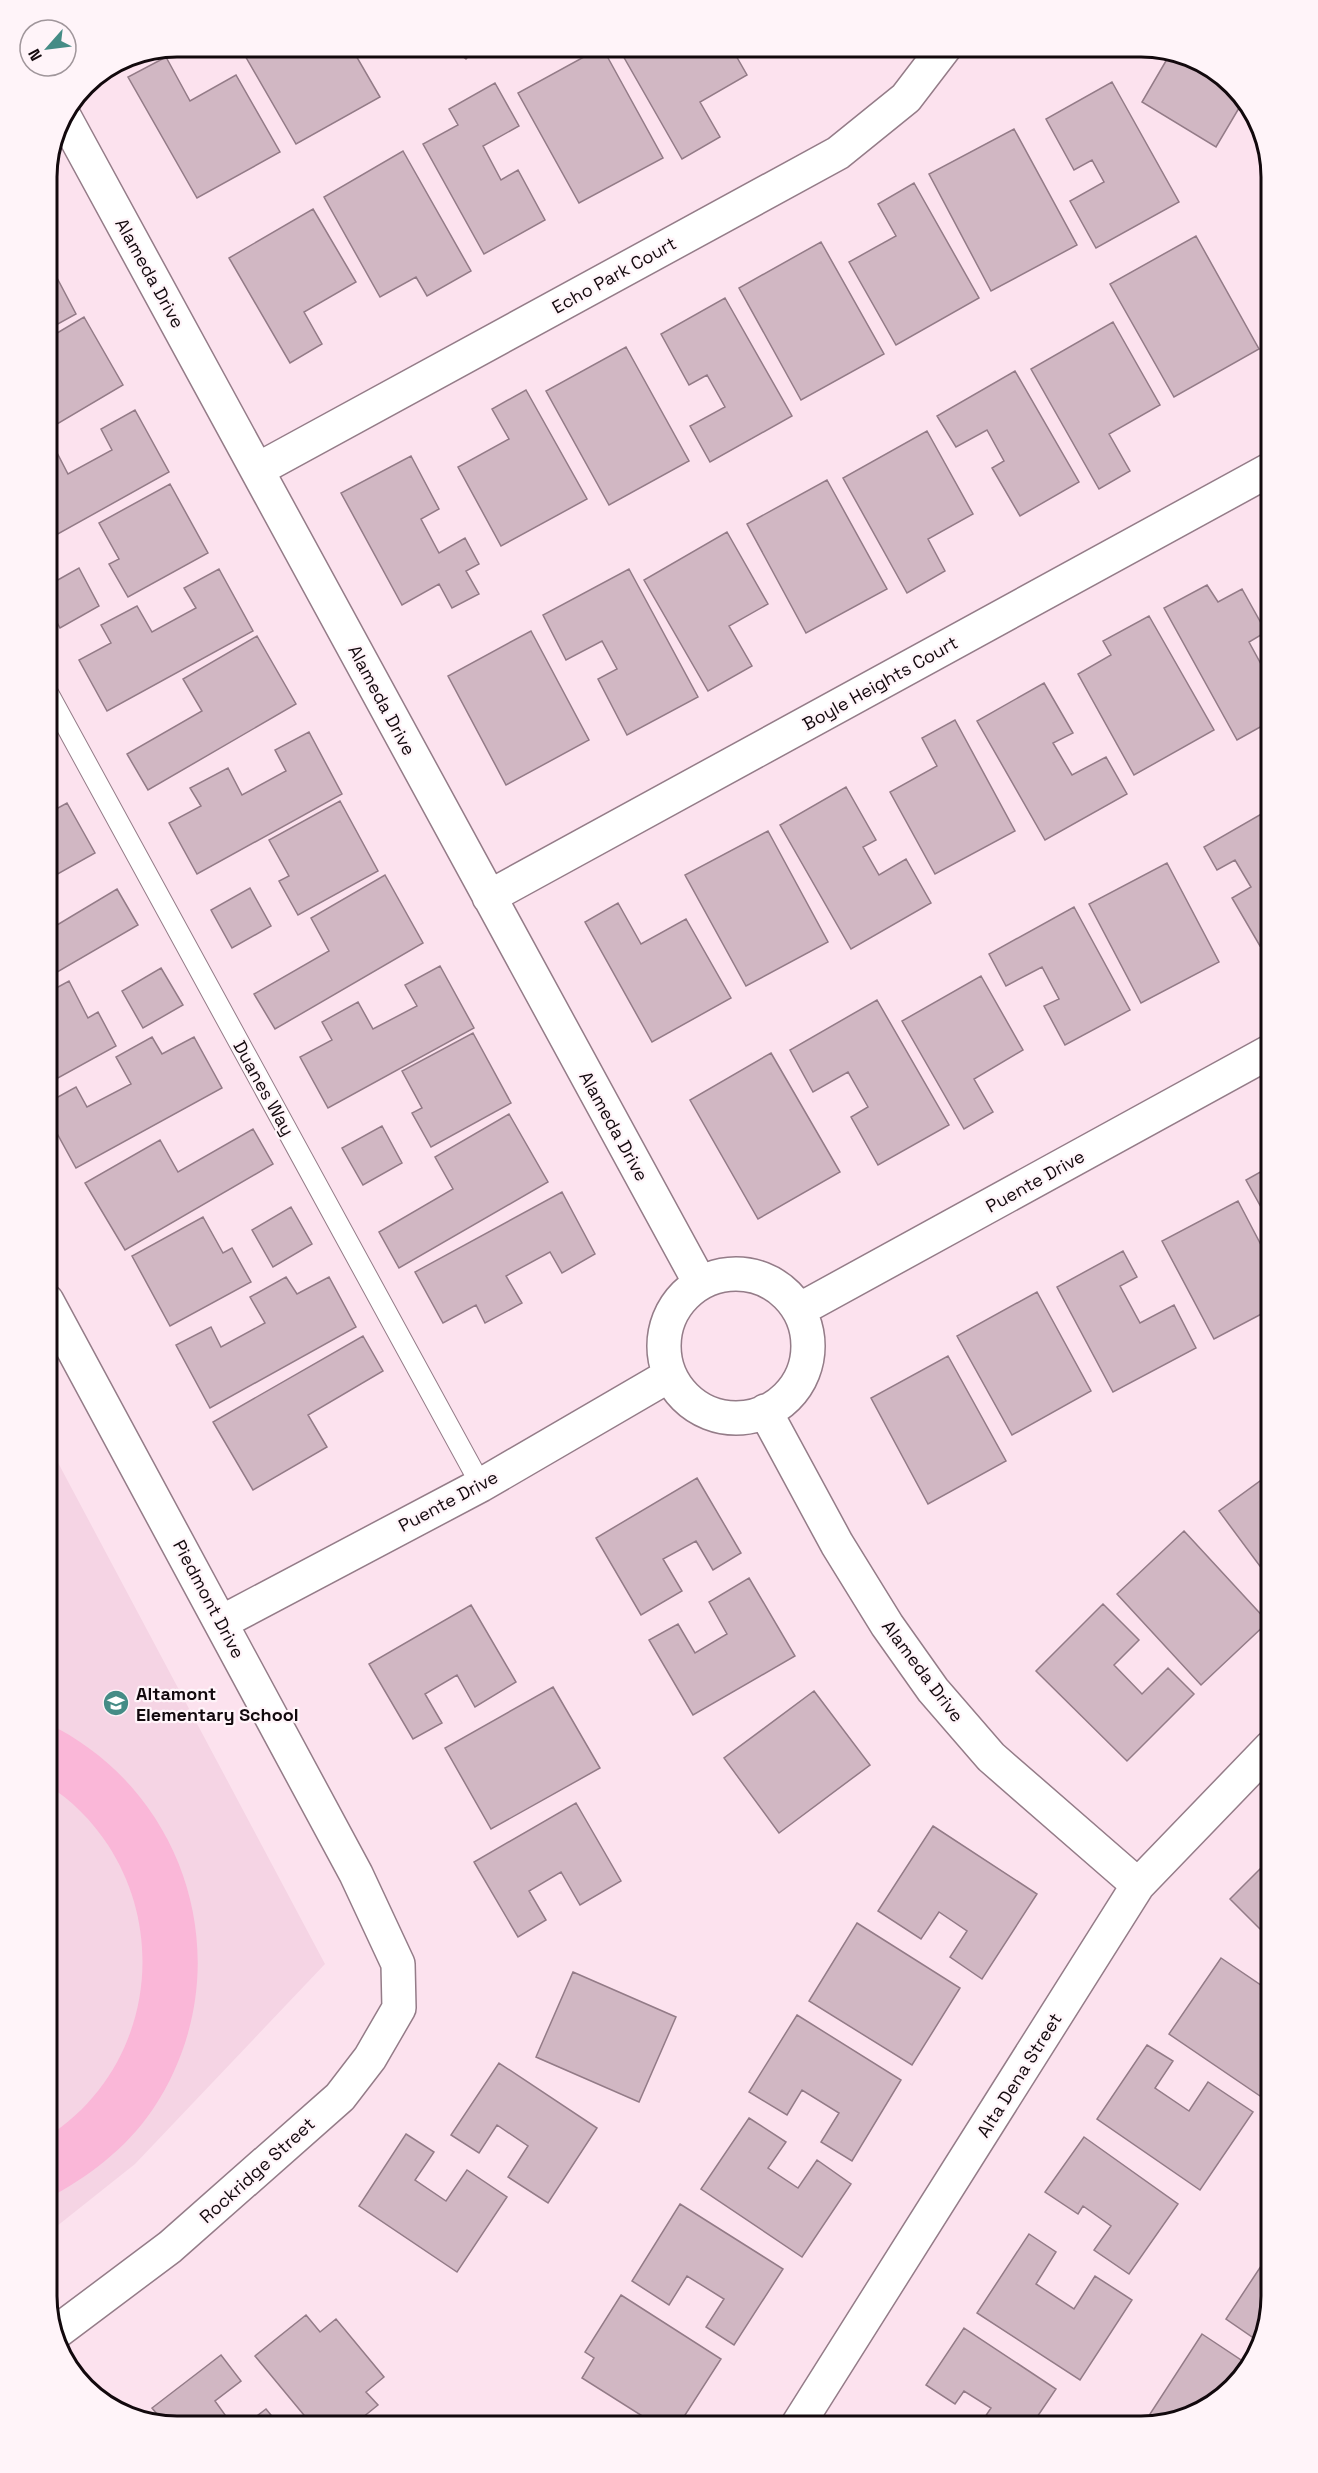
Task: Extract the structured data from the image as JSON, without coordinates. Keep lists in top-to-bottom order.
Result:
{
  "streets": {
    "street": [
      "Alameda Drive",
      "Echo Park Court",
      "Boyle Heights Court",
      "Puente Drive",
      "Piedmont Drive",
      "Alta Dena Street",
      "Rockridge Street"
    ],
    "lane": ["Duanes Way"]
  },
  "crossings": [
    ["Alameda Drive", "Echo Park Court"],
    ["Alameda Drive", "Boyle Heights Court"],
    ["Alameda Drive", "Puente Drive"],
    ["Alameda Drive", "Alta Dena Street"],
    ["Duanes Way", "Puente Drive"],
    ["Puente Drive", "Piedmont Drive"],
    ["Piedmont Drive", "Rockridge Street"]
  ],
  "places": {
    "school or university": ["Altamont Elementary School"]
  },
  "north": "bottom left"
}
